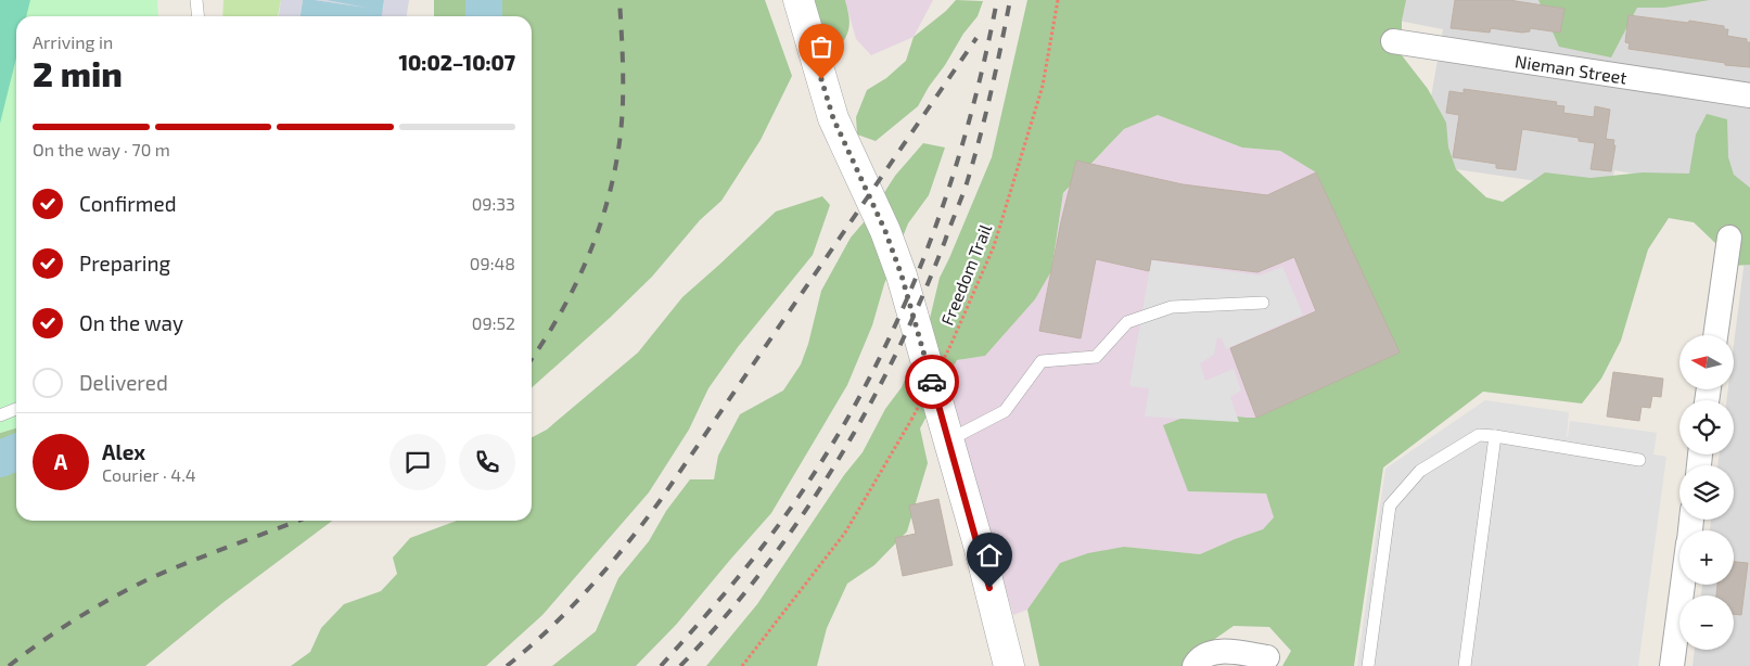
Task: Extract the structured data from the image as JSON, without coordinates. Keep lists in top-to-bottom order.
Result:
{
  "streets": {
    "street": ["Nieman Street"],
    "path": ["Freedom Trail"]
  },
  "north": "left",
  "page": {
    "heading": ["2 min", "Arriving in", "10:02–10:07"],
    "panel": ["Alex", "Courier · 4.4"],
    "bar": "On the way · 70 m",
    "list": [
      ["Confirmed", "09:33"],
      ["Preparing", "09:48"],
      ["On the way", "09:52"],
      "Delivered"
    ],
    "map_buttons": ["+", "−"],
    "round": "A"
  }
}
